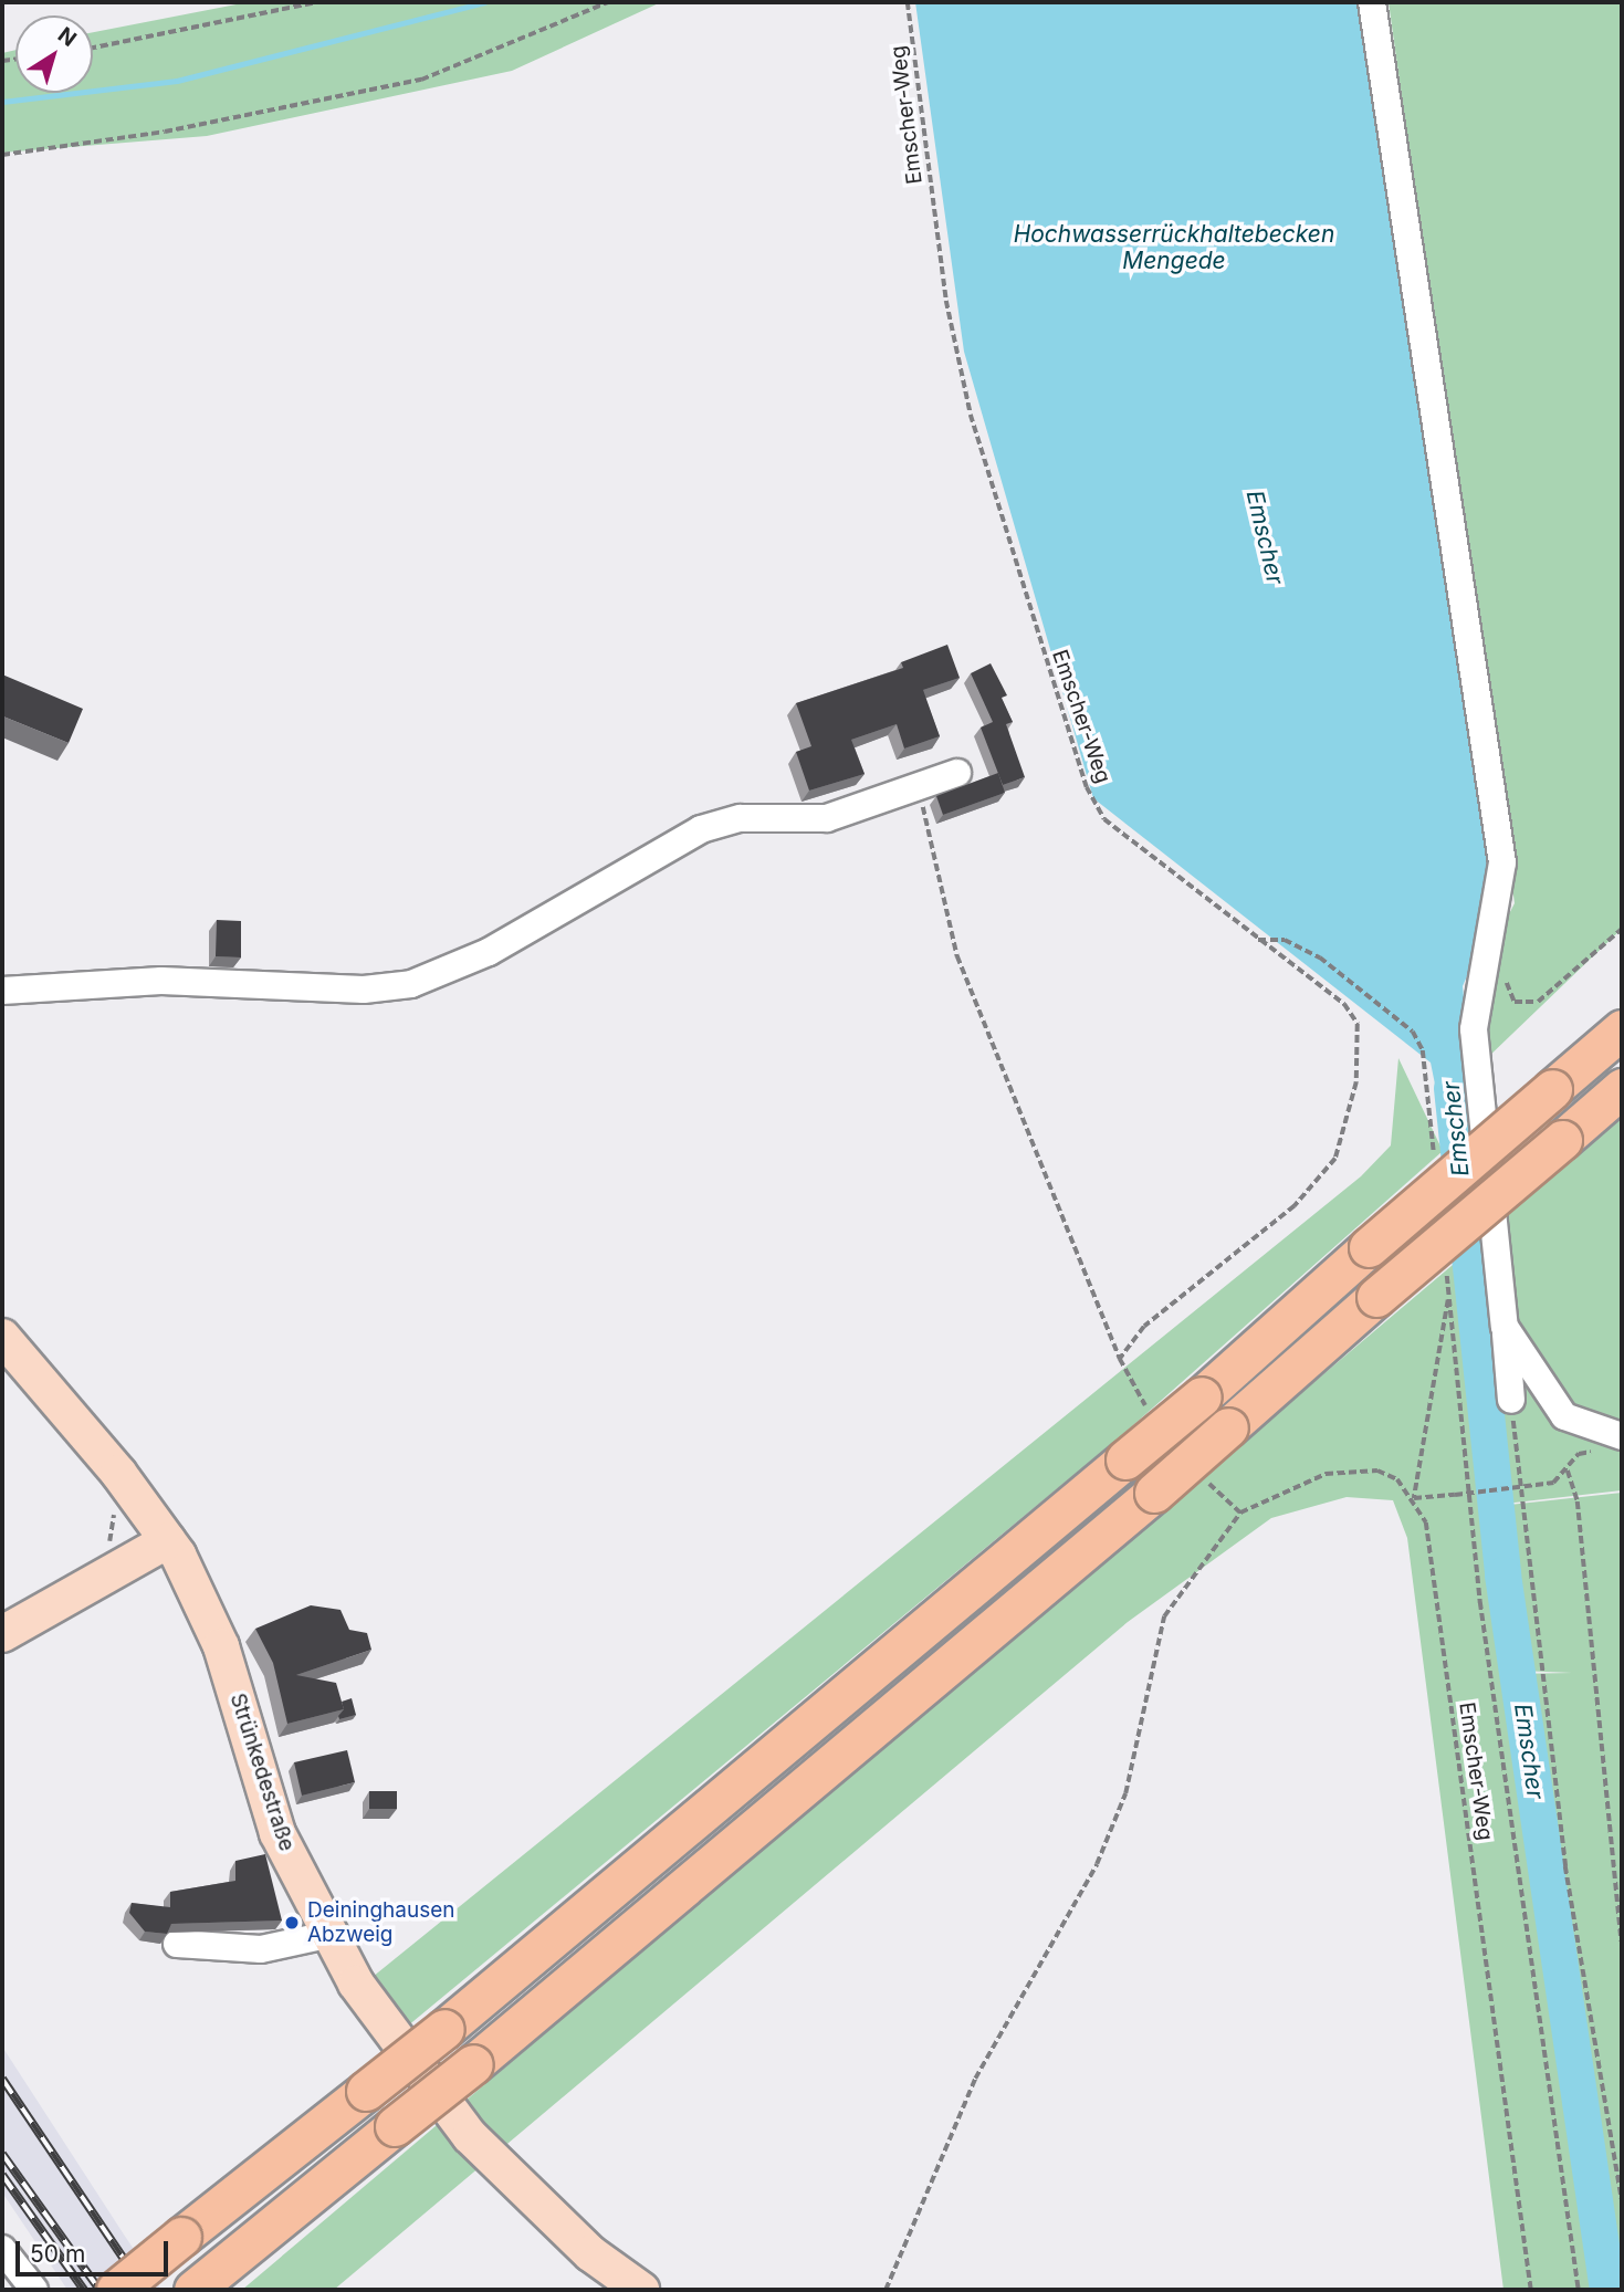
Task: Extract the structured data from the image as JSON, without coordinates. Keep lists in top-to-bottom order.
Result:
{
  "streets": {
    "main road": ["Strünkedestraße"],
    "path": ["Emscher-Weg"]
  },
  "water": ["Hochwasserrückhaltebecken Mengede", "Emscher"],
  "places": ["Deininghausen Abzweig"],
  "scale_bar": "50 m",
  "north": "top right"
}
